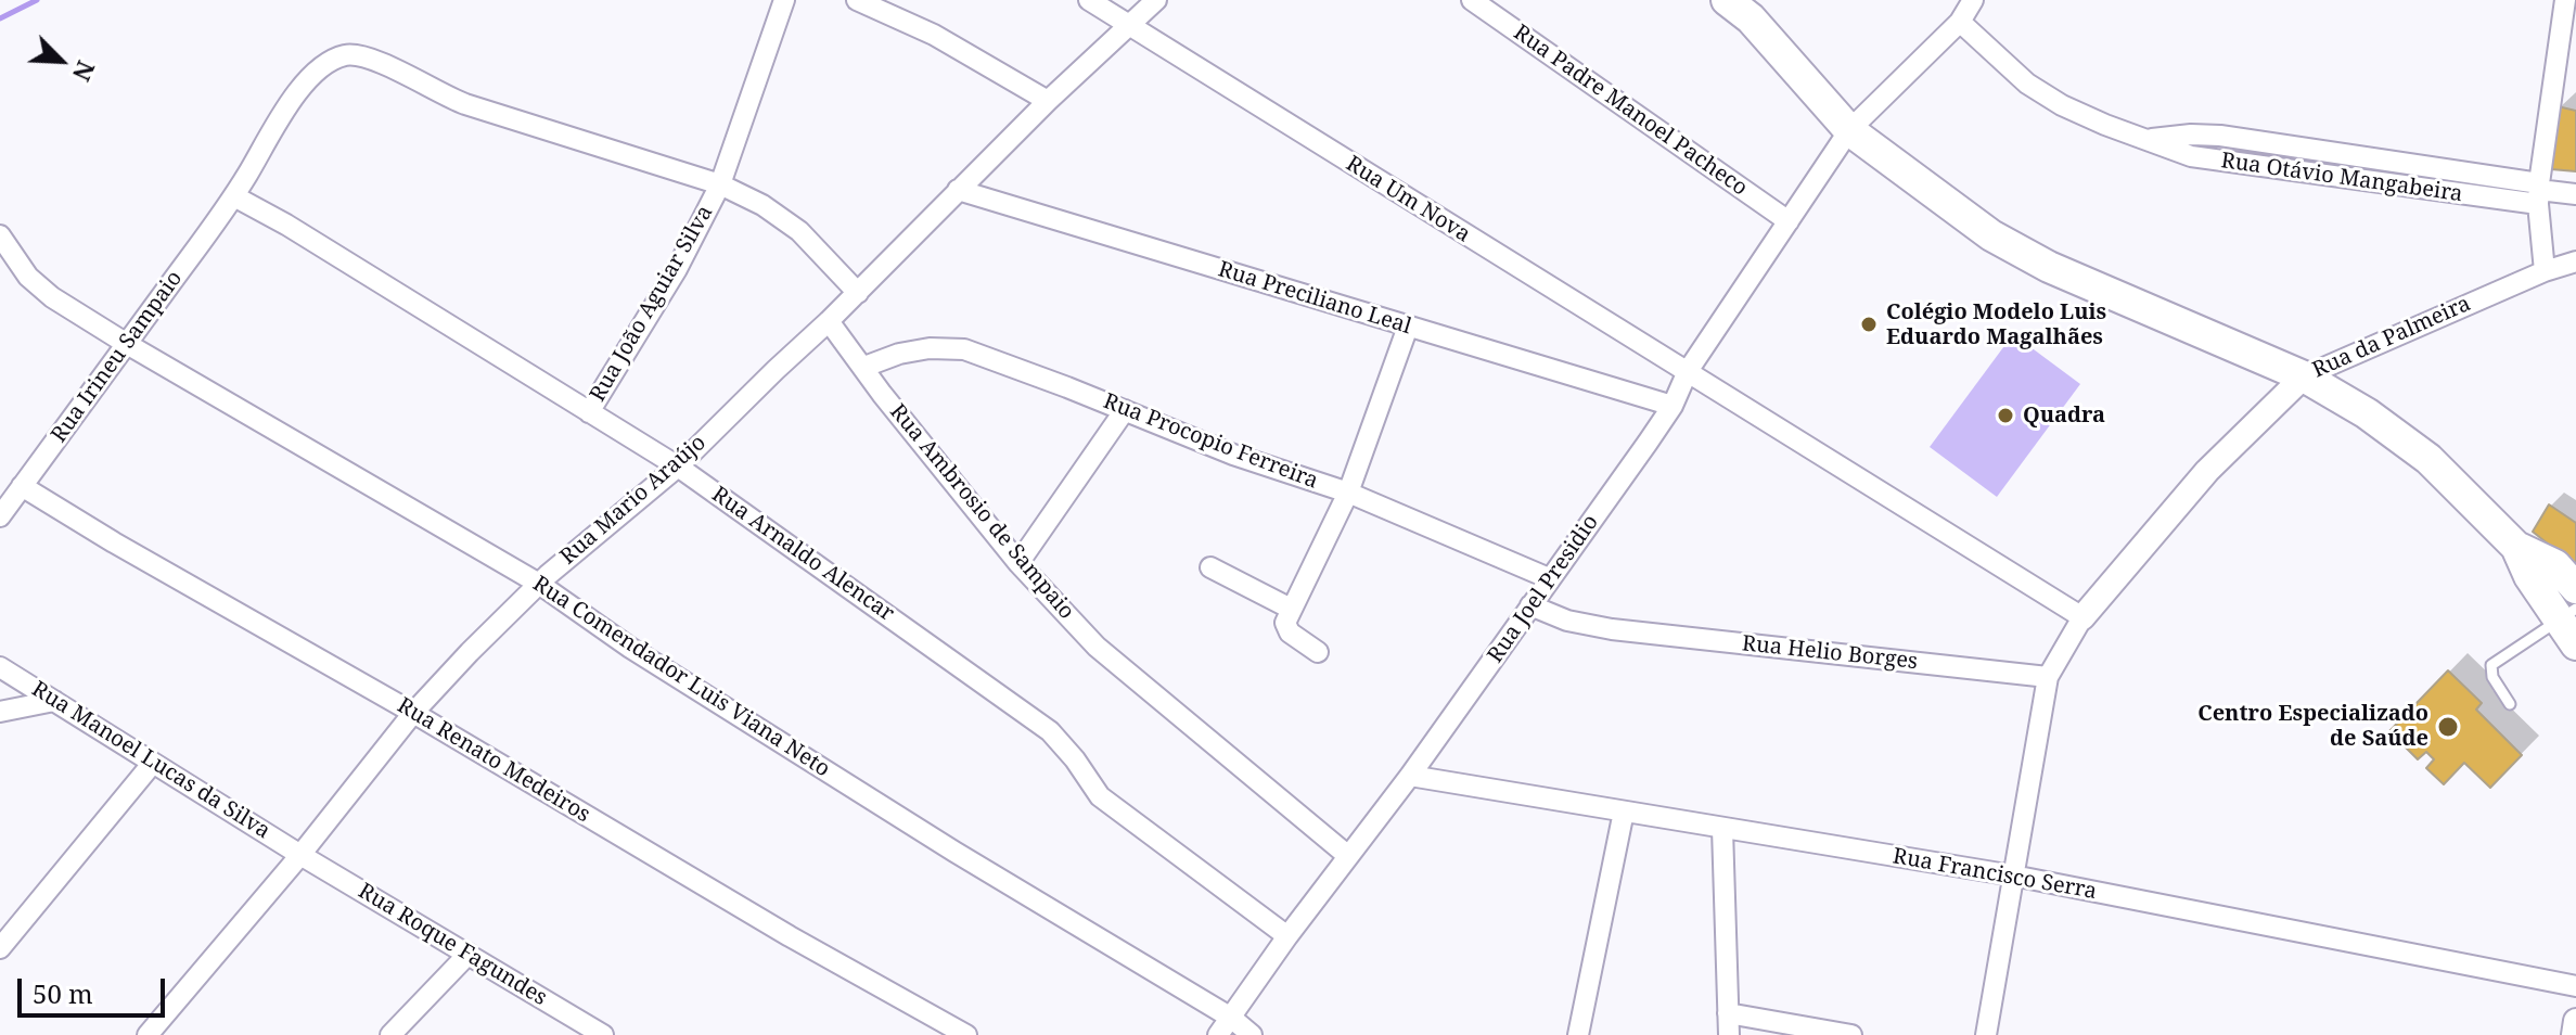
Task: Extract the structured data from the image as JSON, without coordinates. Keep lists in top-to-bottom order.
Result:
{
  "streets": {
    "main road": ["Rua da Palmeira"],
    "street": [
      "Rua Padre Manoel Pacheco",
      "Rua Otávio Mangabeira",
      "Rua Um Nova",
      "Rua Preciliano Leal",
      "Rua João Aguiar Silva",
      "Rua Irineu Sampaio",
      "Rua Procopio Ferreira",
      "Rua Mario Araújo",
      "Rua Ambrosio de Sampaio",
      "Rua Arnaldo Alencar",
      "Rua Joel Presidio",
      "Rua Helio Borges",
      "Rua Comendador Luis Viana Neto",
      "Rua Manoel Lucas da Silva",
      "Rua Renato Medeiros",
      "Rua Francisco Serra",
      "Rua Roque Fagundes"
    ]
  },
  "crossings": [
    ["Rua Padre Manoel Pacheco", "Rua Joel Presidio"],
    ["Rua Otávio Mangabeira", "Rua Joel Presidio"],
    ["Rua Um Nova", "Rua Mario Araújo"],
    ["Rua Um Nova", "Rua Joel Presidio"],
    ["Rua Preciliano Leal", "Rua Mario Araújo"],
    ["Rua Preciliano Leal", "Rua Joel Presidio"],
    ["Rua João Aguiar Silva", "Rua Irineu Sampaio"],
    ["Rua João Aguiar Silva", "Rua Arnaldo Alencar"],
    ["Rua da Palmeira", "Rua Joel Presidio"],
    ["Rua Irineu Sampaio", "Rua Arnaldo Alencar"],
    ["Rua Irineu Sampaio", "Rua Comendador Luis Viana Neto"],
    ["Rua Irineu Sampaio", "Rua Renato Medeiros"],
    ["Rua Procopio Ferreira", "Rua Ambrosio de Sampaio"],
    ["Rua Procopio Ferreira", "Rua Joel Presidio"],
    ["Rua Mario Araújo", "Rua Ambrosio de Sampaio"],
    ["Rua Mario Araújo", "Rua Arnaldo Alencar"],
    ["Rua Mario Araújo", "Rua Comendador Luis Viana Neto"],
    ["Rua Mario Araújo", "Rua Manoel Lucas da Silva"],
    ["Rua Mario Araújo", "Rua Renato Medeiros"],
    ["Rua Mario Araújo", "Rua Roque Fagundes"],
    ["Rua Ambrosio de Sampaio", "Rua Joel Presidio"],
    ["Rua Arnaldo Alencar", "Rua Joel Presidio"],
    ["Rua Joel Presidio", "Rua Helio Borges"],
    ["Rua Joel Presidio", "Rua Comendador Luis Viana Neto"],
    ["Rua Joel Presidio", "Rua Francisco Serra"],
    ["Rua Manoel Lucas da Silva", "Rua Roque Fagundes"]
  ],
  "places": ["Colégio Modelo Luis Eduardo Magalhães", "Quadra", "Centro Especializado de Saúde"],
  "scale_bar": "50 m",
  "north": "bottom right"
}
